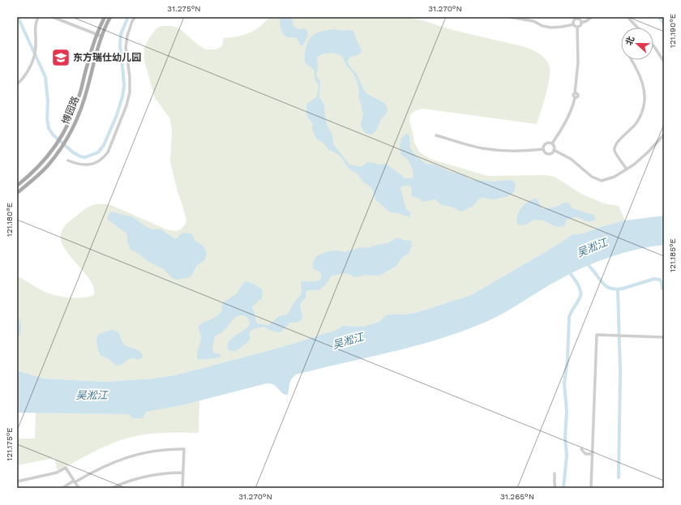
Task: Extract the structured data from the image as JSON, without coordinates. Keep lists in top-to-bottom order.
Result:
{
  "streets": {
    "main road": ["博园路"]
  },
  "water": ["吴淞江"],
  "places": {
    "school or university": ["东方瑞仕幼儿园"]
  },
  "north": "left",
  "coordinates": [
    "31.275°N",
    "31.270°N",
    "121.190°E",
    "121.180°E",
    "121.185°E",
    "121.175°E",
    "31.265°N"
  ]
}
